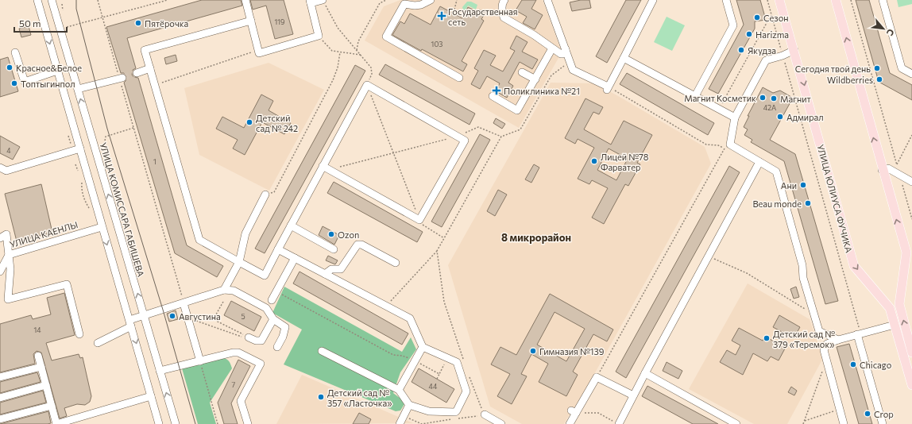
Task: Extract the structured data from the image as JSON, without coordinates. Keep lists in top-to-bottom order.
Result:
{
  "streets": {
    "main road": ["УЛИЦА ЮЛИУСА ФУЧИКА"],
    "street": ["УЛИЦА КОМИССАРА ГАБИШЕВА", "УЛИЦА КАЕНЛЫ"]
  },
  "districts": ["8 микрорайон"],
  "places": {
    "health": ["Государственная сеть", "Поликлиника №21"],
    "other": [
      "Сезон",
      "Пятёрочка",
      "Harizma",
      "Якудза",
      "Красное&Белое",
      "Сегодня твой день",
      "Wildberries",
      "Топтыгинпол",
      "Магнит Косметик",
      "Магнит",
      "Адмирал",
      "Детский сад № 242",
      "Лицей №78 Фарватер",
      "Ани",
      "Beau monde",
      "Ozon",
      "Августина",
      "Детский сад № 379 «Теремок»",
      "Гимназия №139",
      "Chicago",
      "Детский сад № 357 «Ласточка»",
      "Crop"
    ]
  },
  "house_numbers": [
    "119",
    "103",
    "42А",
    "4",
    "1",
    "5",
    "14",
    "7",
    "44"
  ],
  "scale_bar": "50 m",
  "north": "bottom right"
}
